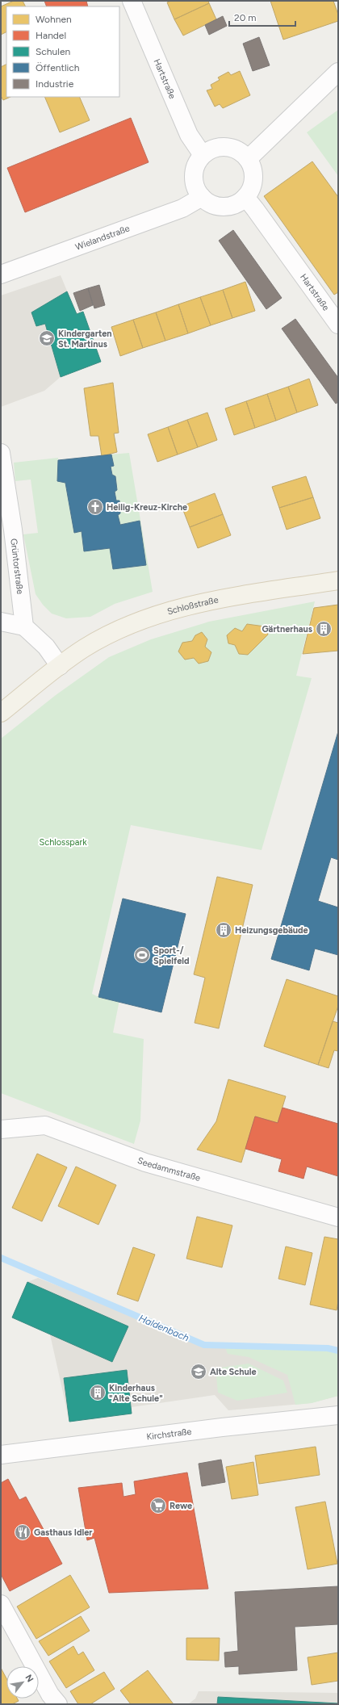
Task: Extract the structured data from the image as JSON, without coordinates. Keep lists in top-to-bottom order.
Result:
{
  "streets": {
    "main road": ["Schloßstraße"],
    "street": [
      "Hartstraße",
      "Wielandstraße",
      "Grüntorstraße",
      "Seedammstraße",
      "Kirchstraße"
    ]
  },
  "crossings": [
    ["Hartstraße", "Wielandstraße"]
  ],
  "water": ["Haldenbach"],
  "parks": ["Schlosspark"],
  "places": {
    "school or university": ["Kindergarten St. Martinus", "Alte Schule"],
    "church": ["Heilig-Kreuz-Kirche"],
    "building": ["Gärtnerhaus", "Heizungsgebäude", "Kinderhaus \"Alte Schule\""],
    "sports": ["Sport-/ Spielfeld"],
    "supermarket": ["Rewe"],
    "restaurant": ["Gasthaus Idler"]
  },
  "legend": [
    "Wohnen",
    "Handel",
    "Schulen",
    "Öffentlich",
    "Industrie"
  ],
  "scale_bar": "20 m",
  "north": "top right"
}
